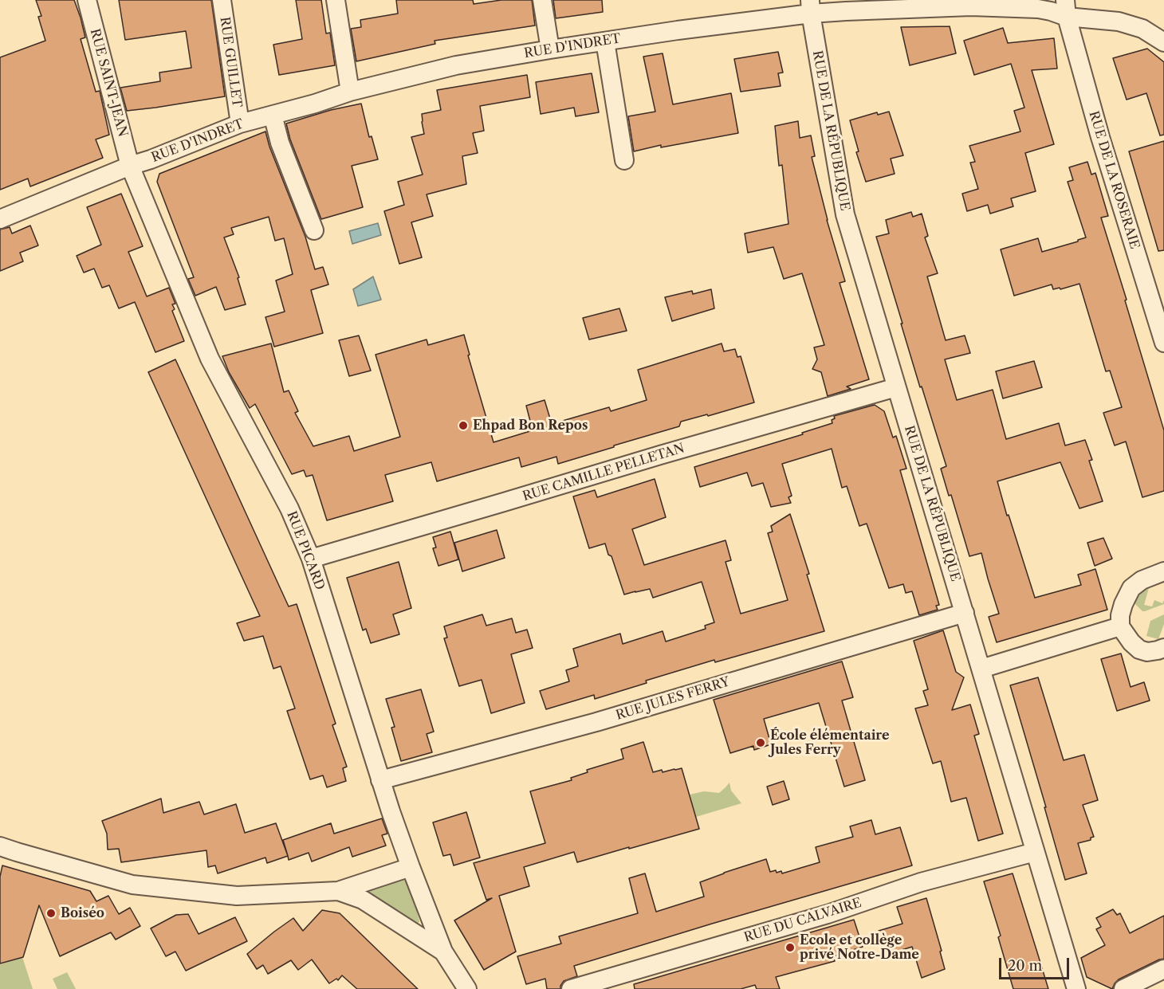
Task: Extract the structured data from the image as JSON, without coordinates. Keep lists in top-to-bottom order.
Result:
{
  "streets": {
    "street": [
      "RUE D'INDRET",
      "RUE GUILLET",
      "RUE SAINT-JEAN",
      "RUE DE LA RÉPUBLIQUE",
      "RUE DE LA ROSERAIE",
      "RUE CAMILLE PELLETAN",
      "RUE PICARD",
      "RUE JULES FERRY",
      "RUE DU CALVAIRE"
    ]
  },
  "crossings": [
    ["RUE D'INDRET", "RUE GUILLET"],
    ["RUE D'INDRET", "RUE SAINT-JEAN"],
    ["RUE D'INDRET", "RUE DE LA RÉPUBLIQUE"],
    ["RUE D'INDRET", "RUE DE LA ROSERAIE"],
    ["RUE D'INDRET", "RUE PICARD"],
    ["RUE SAINT-JEAN", "RUE PICARD"],
    ["RUE DE LA RÉPUBLIQUE", "RUE CAMILLE PELLETAN"],
    ["RUE DE LA RÉPUBLIQUE", "RUE JULES FERRY"],
    ["RUE DE LA RÉPUBLIQUE", "RUE DU CALVAIRE"],
    ["RUE CAMILLE PELLETAN", "RUE PICARD"],
    ["RUE PICARD", "RUE JULES FERRY"]
  ],
  "places": [
    "Ehpad Bon Repos",
    "École élémentaire Jules Ferry",
    "Boiséo",
    "Ecole et collège privé Notre-Dame"
  ],
  "scale_bar": "20 m"
}
